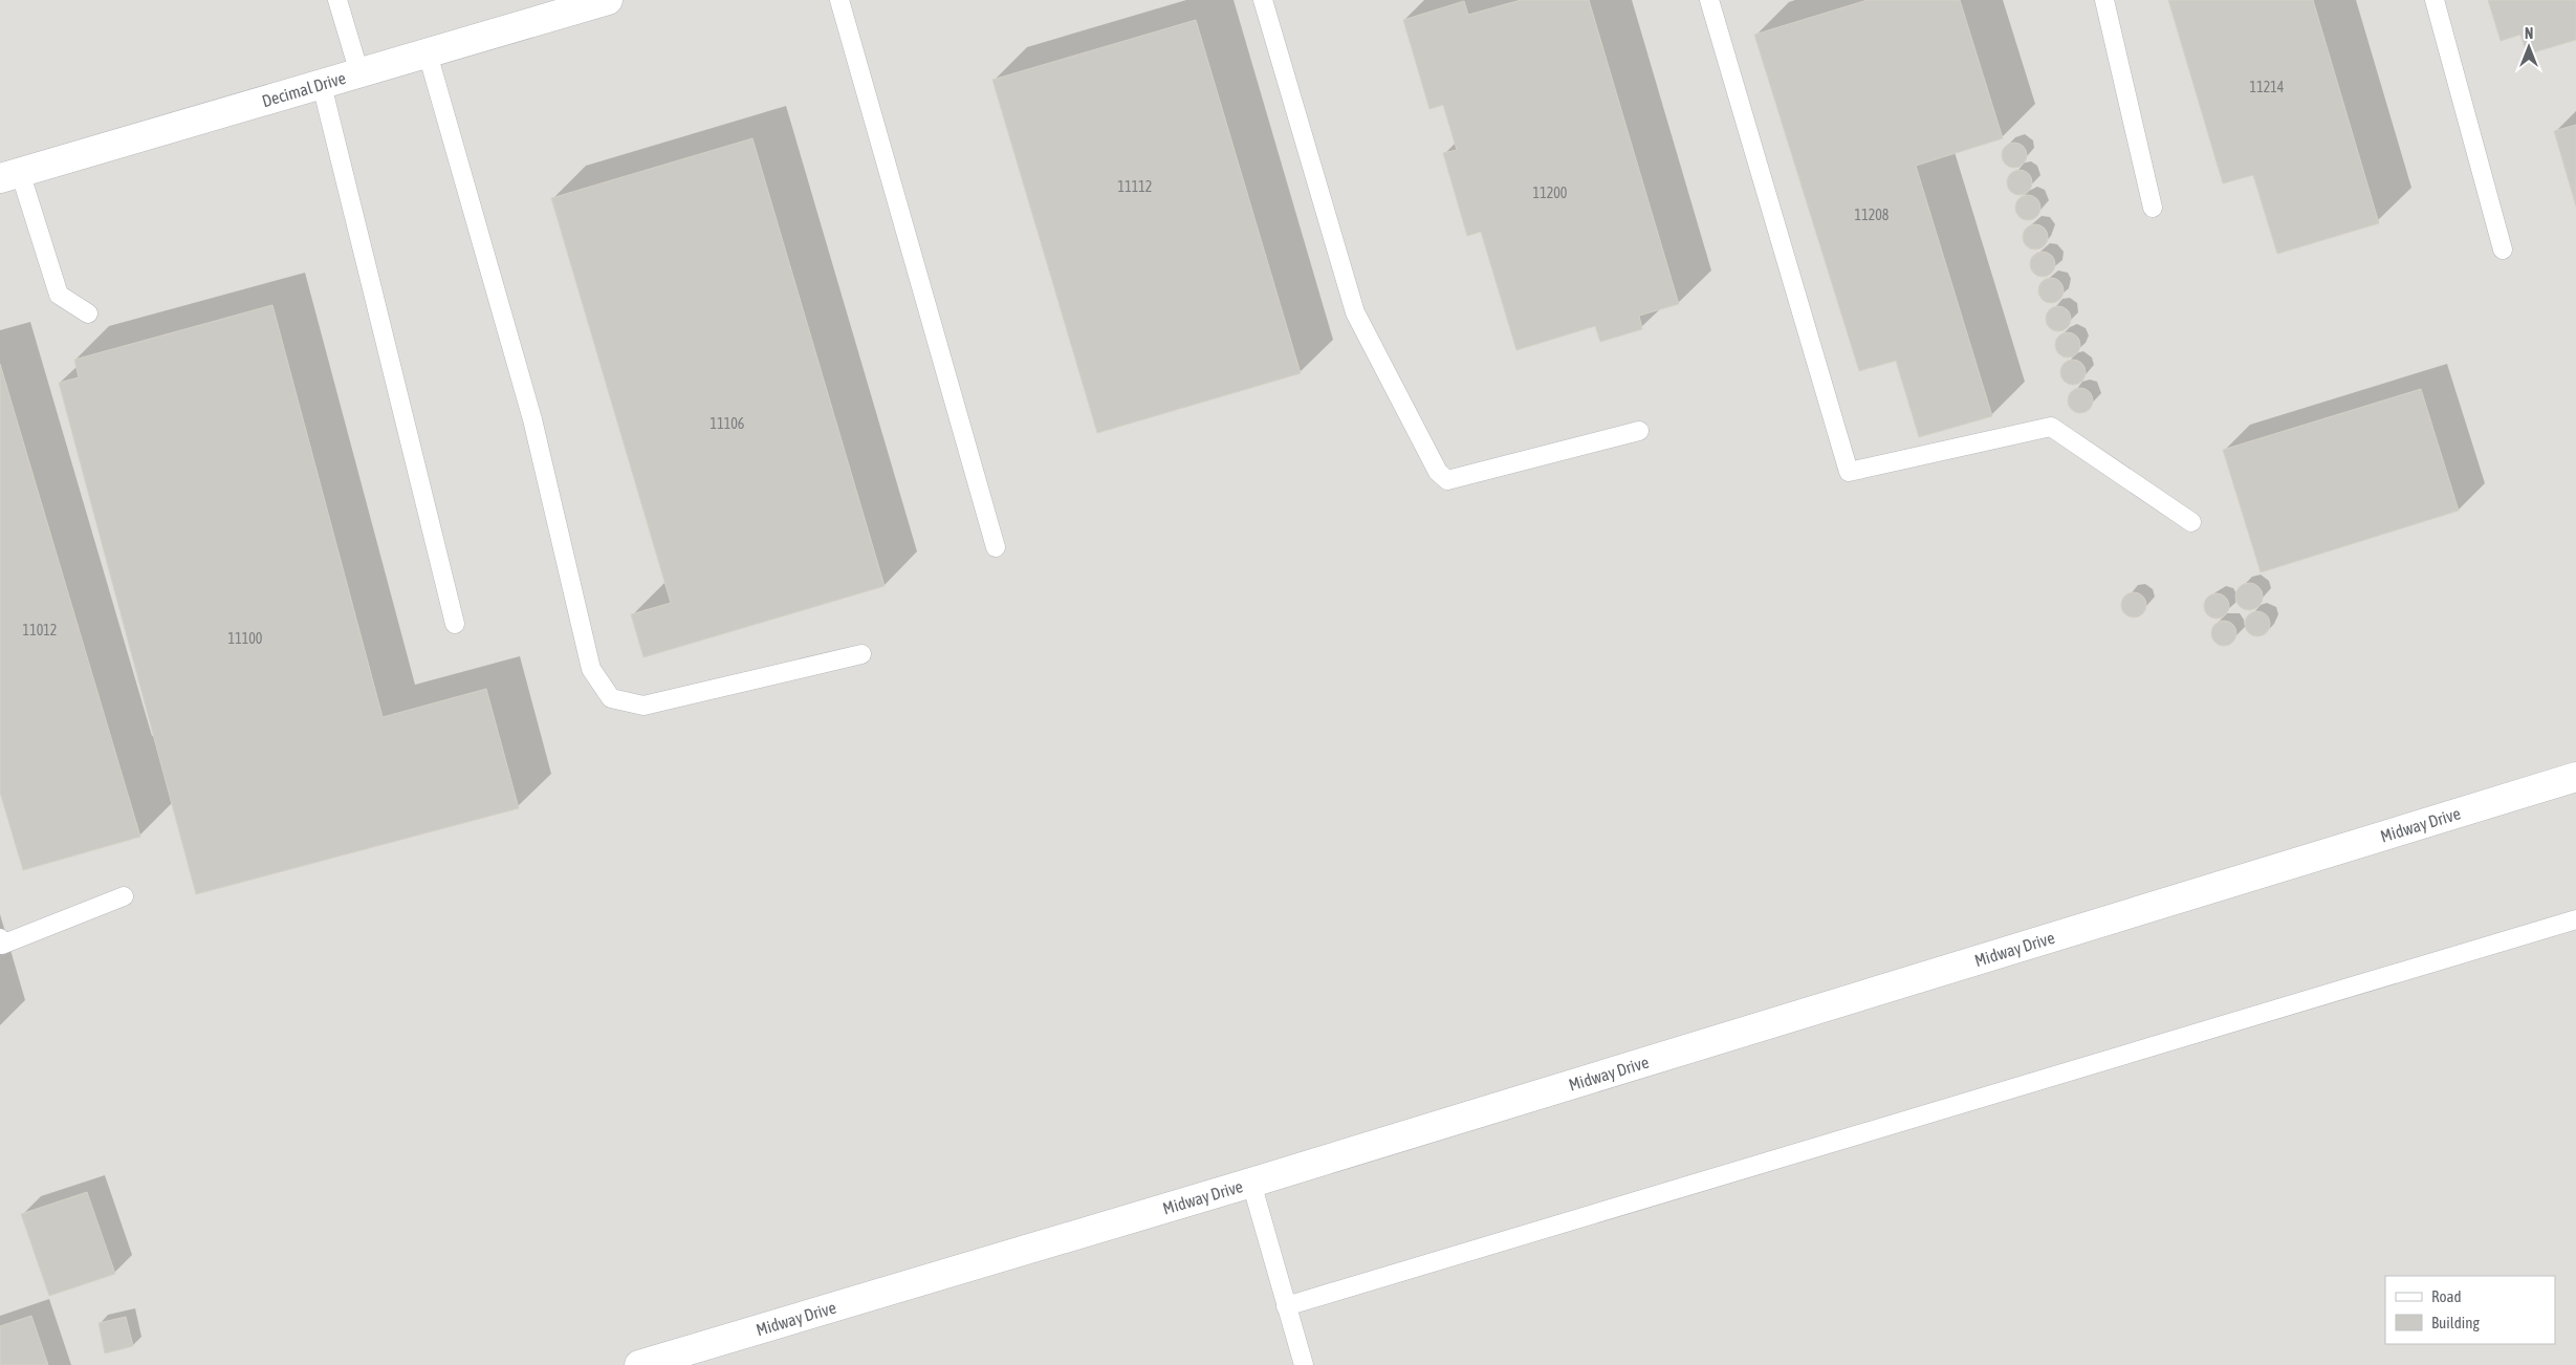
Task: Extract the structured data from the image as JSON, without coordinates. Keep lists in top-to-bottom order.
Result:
{
  "streets": {
    "street": ["Decimal Drive", "Midway Drive"]
  },
  "house_numbers": [
    "11214",
    "11112",
    "11200",
    "11208",
    "11106",
    "11012",
    "11100"
  ],
  "legend": ["Road", "Building"],
  "north": "top"
}
